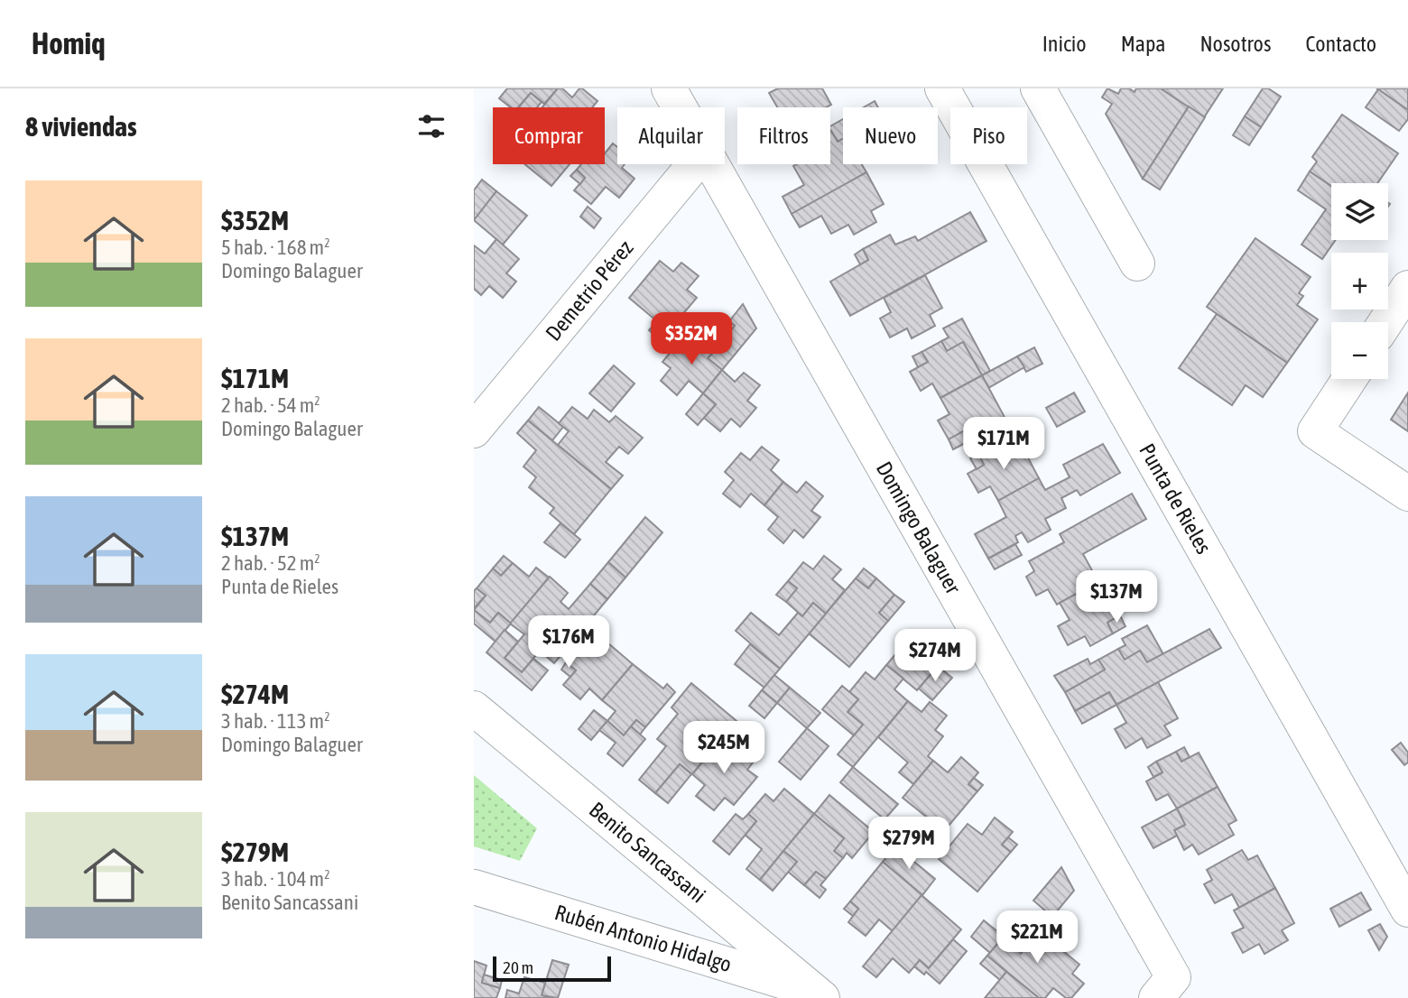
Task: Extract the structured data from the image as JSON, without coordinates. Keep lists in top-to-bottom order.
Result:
{
  "streets": {
    "street": [
      "Demetrio Pérez",
      "Punta de Rieles",
      "Domingo Balaguer",
      "Benito Sancassani",
      "Rubén Antonio Hidalgo"
    ]
  },
  "crossings": [
    ["Benito Sancassani", "Rubén Antonio Hidalgo"]
  ],
  "scale_bar": "20 m",
  "page": {
    "header": "Homiq",
    "nav": [
      "Inicio",
      "Mapa",
      "Nosotros",
      "Contacto"
    ],
    "heading": "8 viviendas",
    "chip": [
      "Comprar",
      "Alquilar",
      "Filtros",
      "Nuevo",
      "Piso"
    ],
    "list": [
      {
        "name": "$352M",
        "note": "5 hab. · 168 m² · Domingo Balaguer"
      },
      {
        "name": "$171M",
        "note": "2 hab. · 54 m² · Domingo Balaguer"
      },
      {
        "name": "$137M",
        "note": "2 hab. · 52 m² · Punta de Rieles"
      },
      {
        "name": "$274M",
        "note": "3 hab. · 113 m² · Domingo Balaguer"
      },
      {
        "name": "$279M",
        "note": "3 hab. · 104 m² · Benito Sancassani"
      }
    ],
    "map_buttons": ["+", "−"],
    "price": [
      "$352M",
      "$171M",
      "$137M",
      "$176M",
      "$274M",
      "$245M",
      "$279M",
      "$221M"
    ],
    "scale": "20 m"
  }
}
